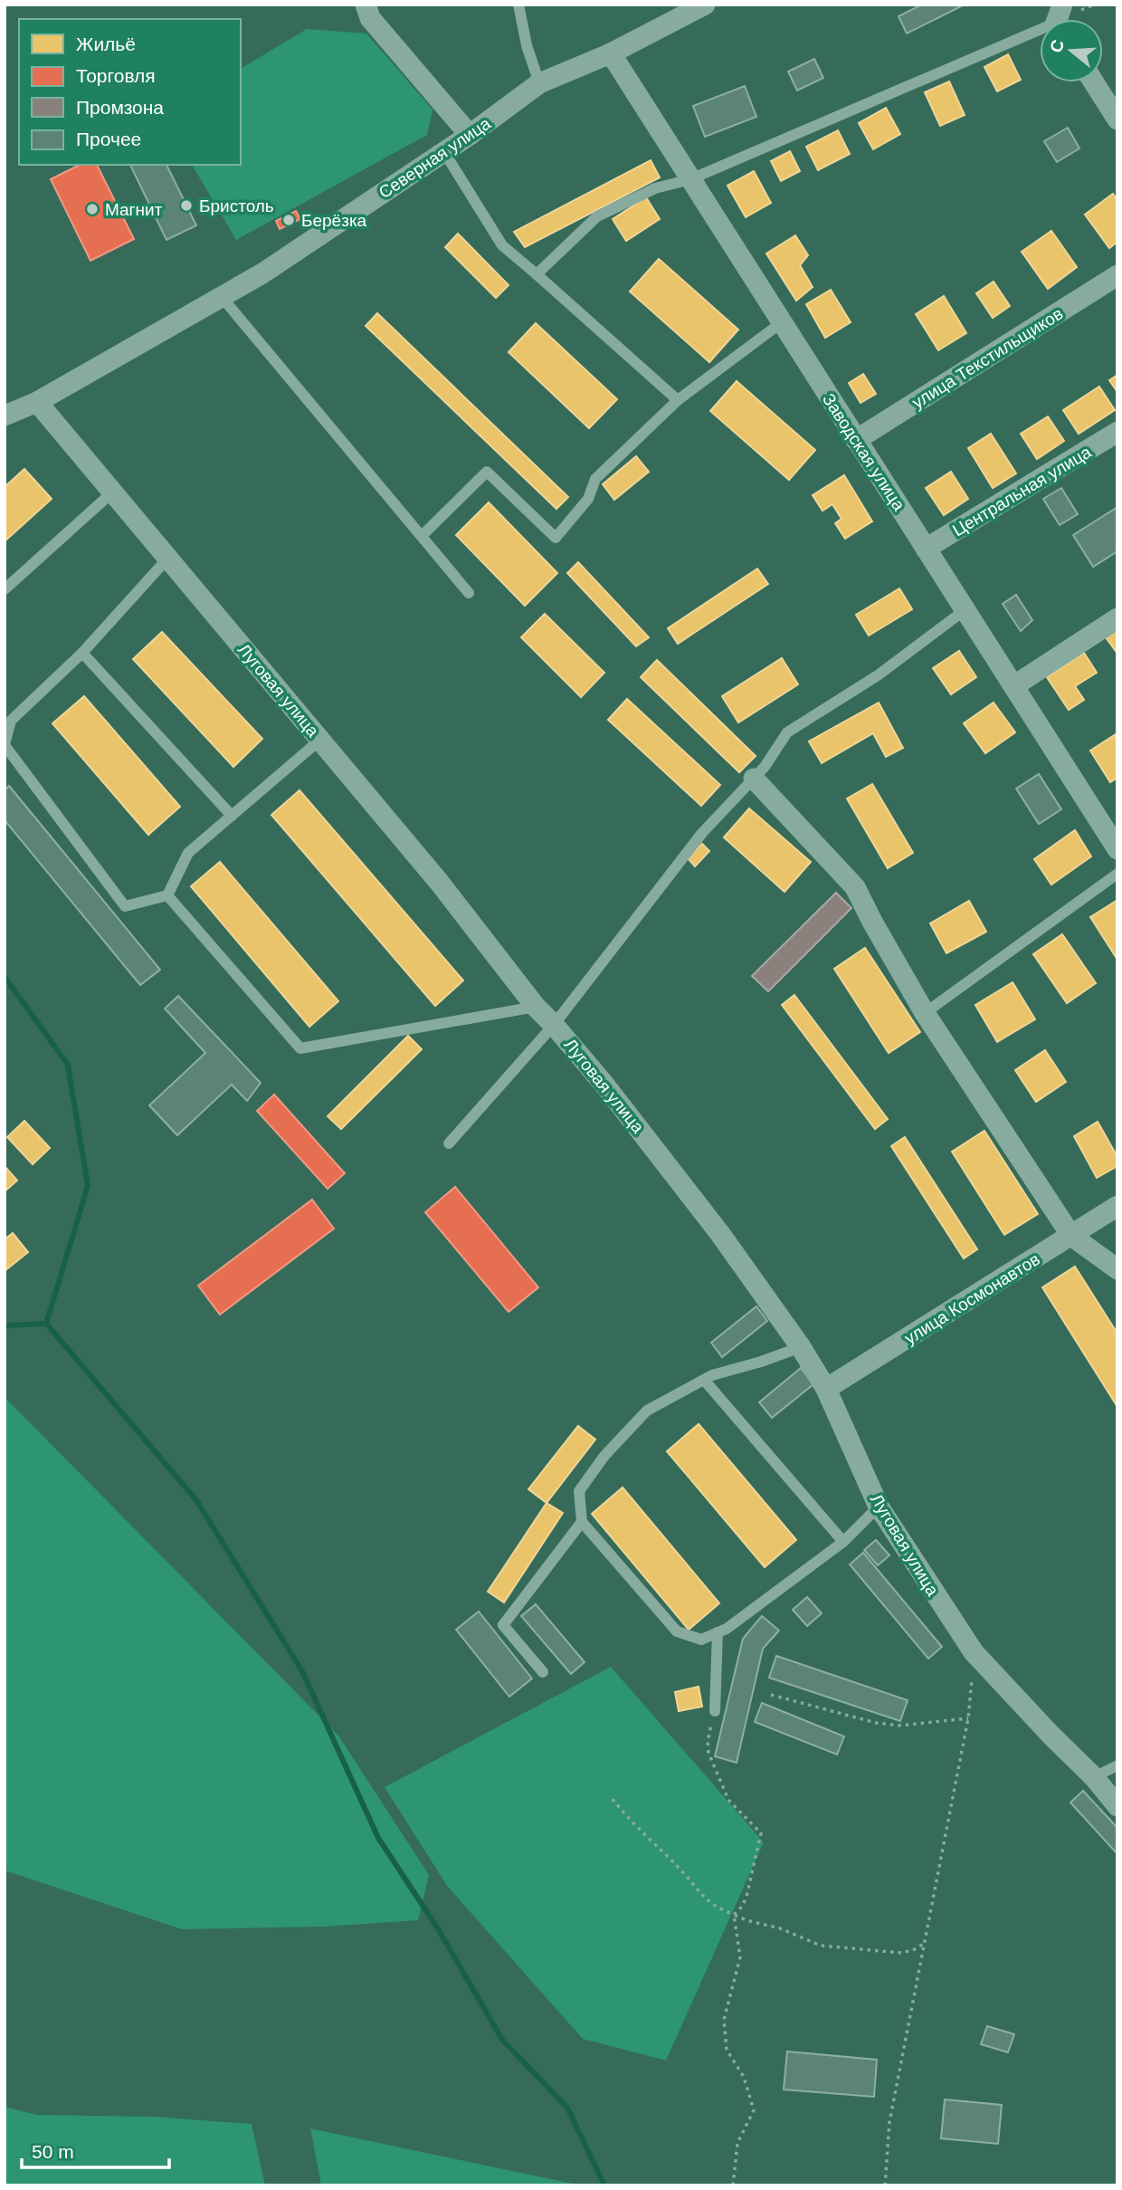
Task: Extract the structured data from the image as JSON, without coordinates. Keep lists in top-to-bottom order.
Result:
{
  "streets": {
    "street": [
      "Северная улица",
      "улица Текстильщиков",
      "Заводская улица",
      "Центральная улица",
      "Луговая улица",
      "улица Космонавтов"
    ]
  },
  "crossings": [
    ["Северная улица", "Заводская улица"],
    ["Северная улица", "Луговая улица"],
    ["улица Текстильщиков", "Заводская улица"],
    ["Заводская улица", "Центральная улица"],
    ["Луговая улица", "улица Космонавтов"]
  ],
  "places": ["Бристоль", "Магнит", "Берёзка"],
  "legend": [
    "Жильё",
    "Торговля",
    "Промзона",
    "Прочее"
  ],
  "scale_bar": "50 m",
  "north": "left"
}
